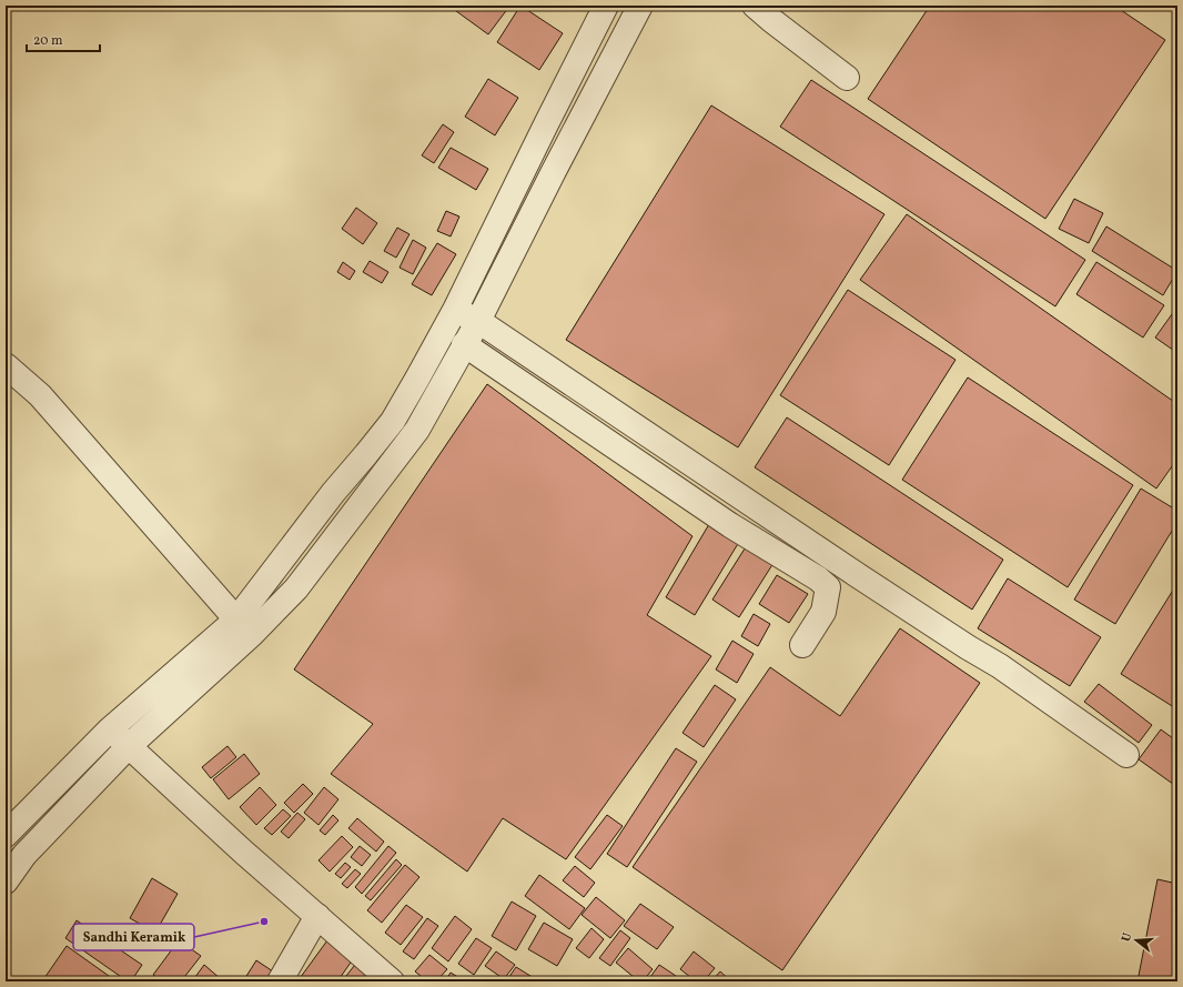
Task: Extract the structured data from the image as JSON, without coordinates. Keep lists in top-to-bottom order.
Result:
{
  "places": ["Sandhi Keramik"],
  "scale_bar": "20 m",
  "north": "left"
}
